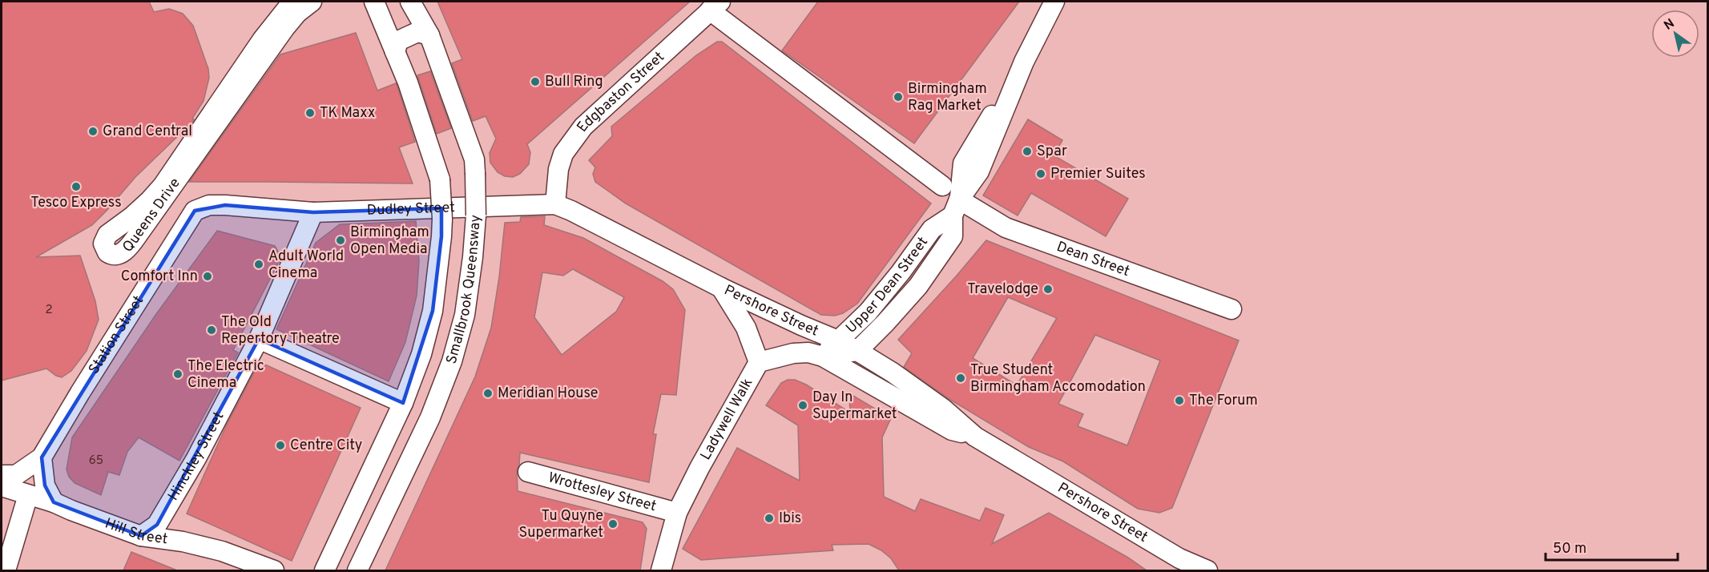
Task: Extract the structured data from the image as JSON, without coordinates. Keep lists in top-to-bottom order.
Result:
{
  "streets": {
    "street": [
      "Edgbaston Street",
      "Dudley Street",
      "Queens Drive",
      "Dean Street",
      "Upper Dean Street",
      "Smallbrook Queensway",
      "Pershore Street",
      "Station Street",
      "Ladywell Walk",
      "Hinckley Street",
      "Wrottesley Street",
      "Hill Street"
    ]
  },
  "crossings": [
    ["Edgbaston Street", "Dudley Street"],
    ["Edgbaston Street", "Pershore Street"],
    ["Dudley Street", "Pershore Street"],
    ["Dudley Street", "Station Street"],
    ["Dudley Street", "Hinckley Street"],
    ["Dean Street", "Upper Dean Street"],
    ["Upper Dean Street", "Pershore Street"],
    ["Upper Dean Street", "Ladywell Walk"],
    ["Pershore Street", "Ladywell Walk"],
    ["Ladywell Walk", "Wrottesley Street"],
    ["Hinckley Street", "Hill Street"]
  ],
  "places": [
    "Bull Ring",
    "Birmingham Rag Market",
    "TK Maxx",
    "Grand Central",
    "Spar",
    "Premier Suites",
    "Tesco Express",
    "Birmingham Open Media",
    "Adult World Cinema",
    "Comfort Inn",
    "Travelodge",
    "The Old Repertory Theatre",
    "The Electric Cinema",
    "True Student Birmingham Accomodation",
    "Meridian House",
    "The Forum",
    "Day In Supermarket",
    "Centre City",
    "Ibis",
    "Tu Quyne Supermarket"
  ],
  "house_numbers": ["2", "65"],
  "scale_bar": "50 m",
  "north": "top left"
}
